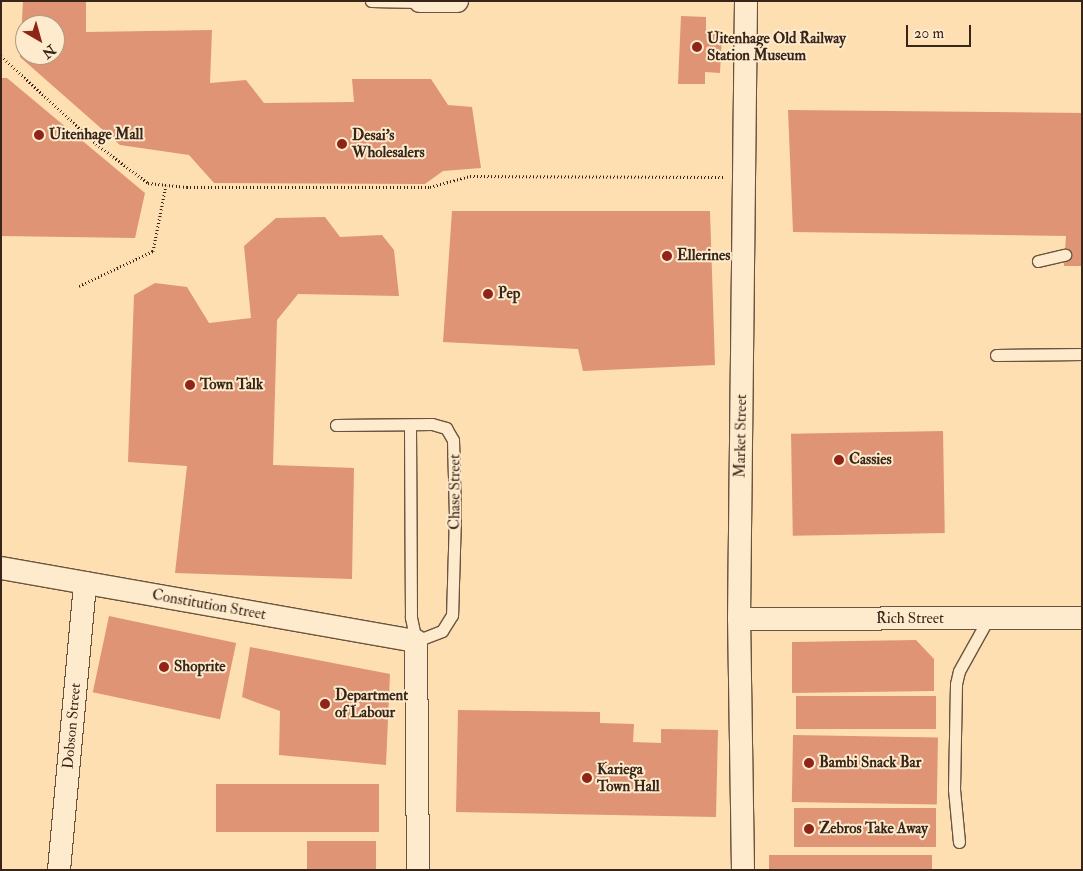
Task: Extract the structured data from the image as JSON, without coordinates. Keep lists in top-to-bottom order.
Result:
{
  "streets": {
    "street": [
      "Market Street",
      "Constitution Street",
      "Rich Street",
      "Dobson Street"
    ],
    "lane": ["Chase Street"]
  },
  "crossings": [
    ["Market Street", "Rich Street"],
    ["Chase Street", "Constitution Street"],
    ["Constitution Street", "Dobson Street"]
  ],
  "places": [
    "Uitenhage Old Railway Station Museum",
    "Uitenhage Mall",
    "Desai's Wholesalers",
    "Ellerines",
    "Pep",
    "Town Talk",
    "Cassies",
    "Shoprite",
    "Department of Labour",
    "Bambi Snack Bar",
    "Kariega Town Hall",
    "Zebros Take Away"
  ],
  "scale_bar": "20 m",
  "north": "bottom right"
}
